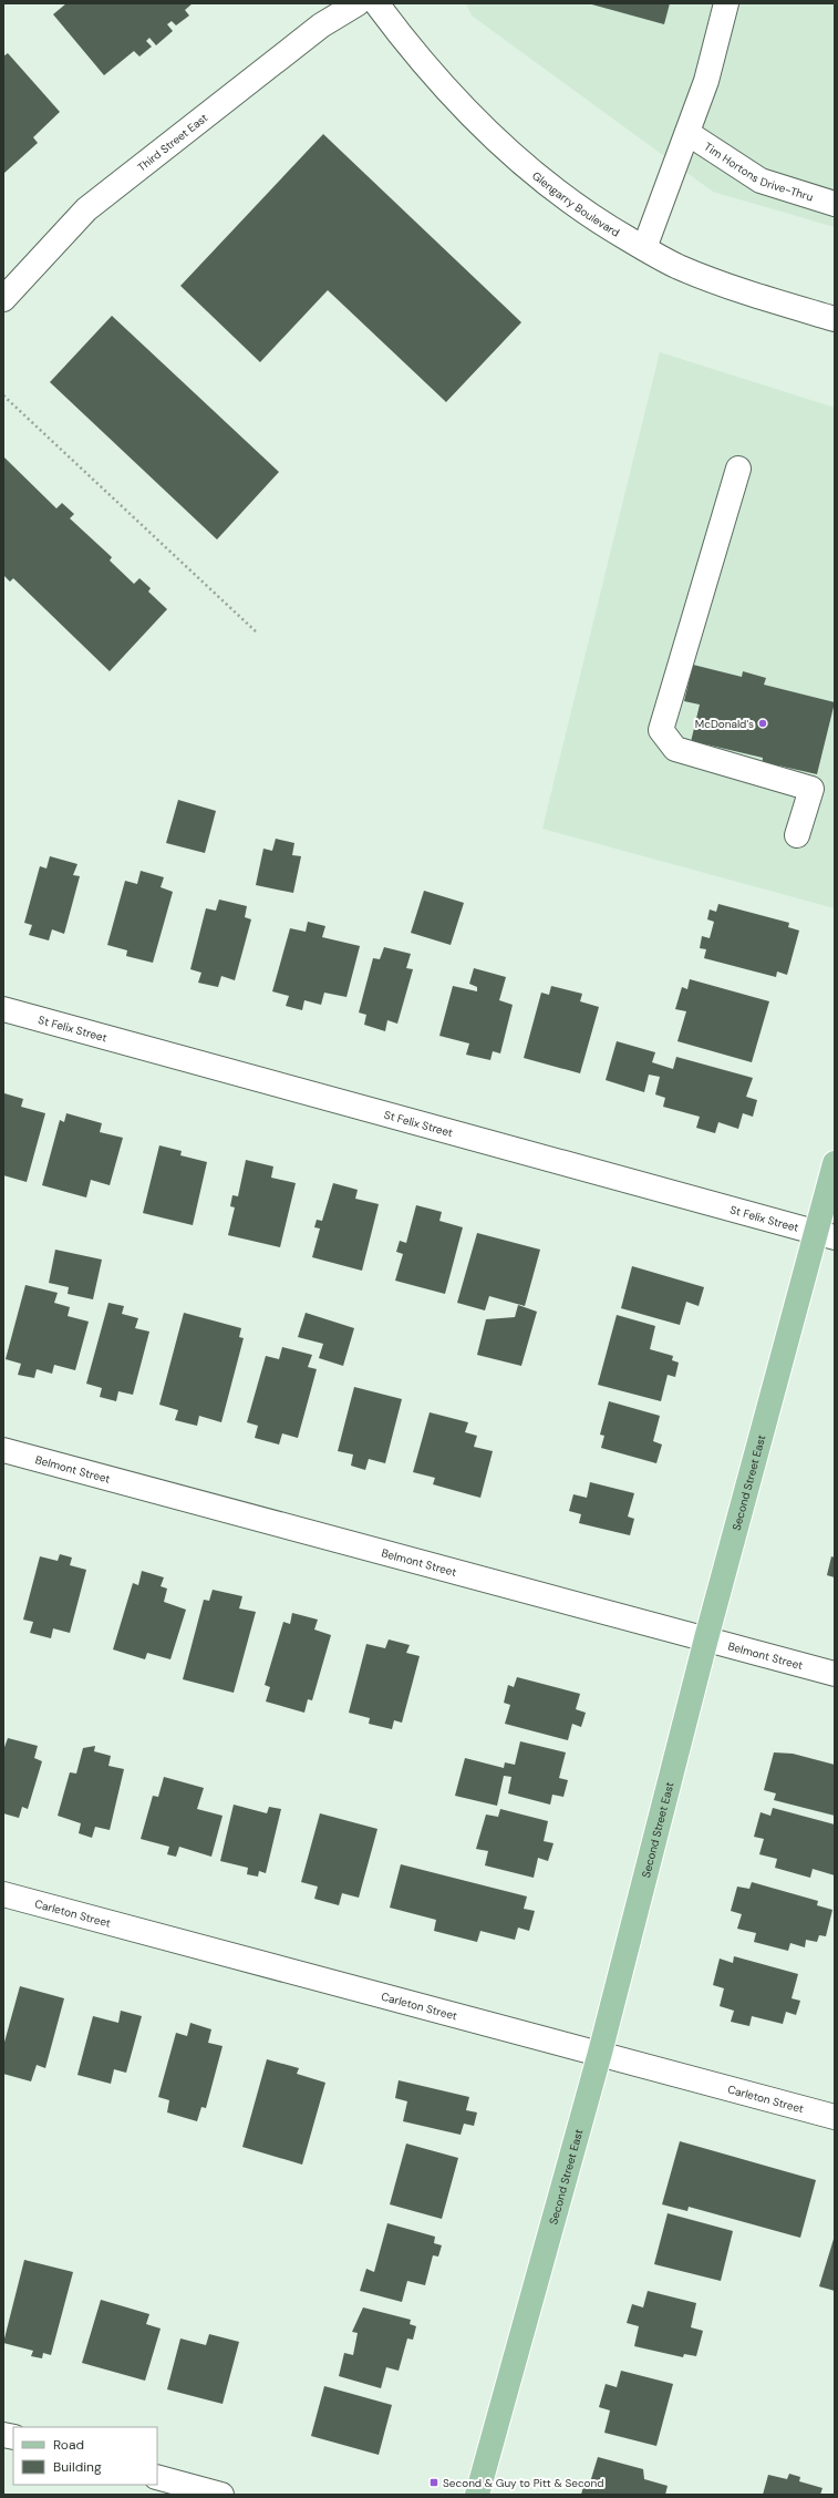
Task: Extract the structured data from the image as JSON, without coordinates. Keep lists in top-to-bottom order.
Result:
{
  "streets": {
    "main road": ["Second Street East"],
    "street": [
      "Third Street East",
      "Tim Hortons Drive-Thru",
      "Glengarry Boulevard",
      "St Felix Street",
      "Belmont Street",
      "Carleton Street"
    ]
  },
  "crossings": [
    ["St Felix Street", "Second Street East"],
    ["Belmont Street", "Second Street East"],
    ["Second Street East", "Carleton Street"]
  ],
  "places": {
    "other": ["McDonald's"],
    "transit": ["Second & Guy to Pitt & Second"]
  },
  "legend": ["Road", "Building"]
}
